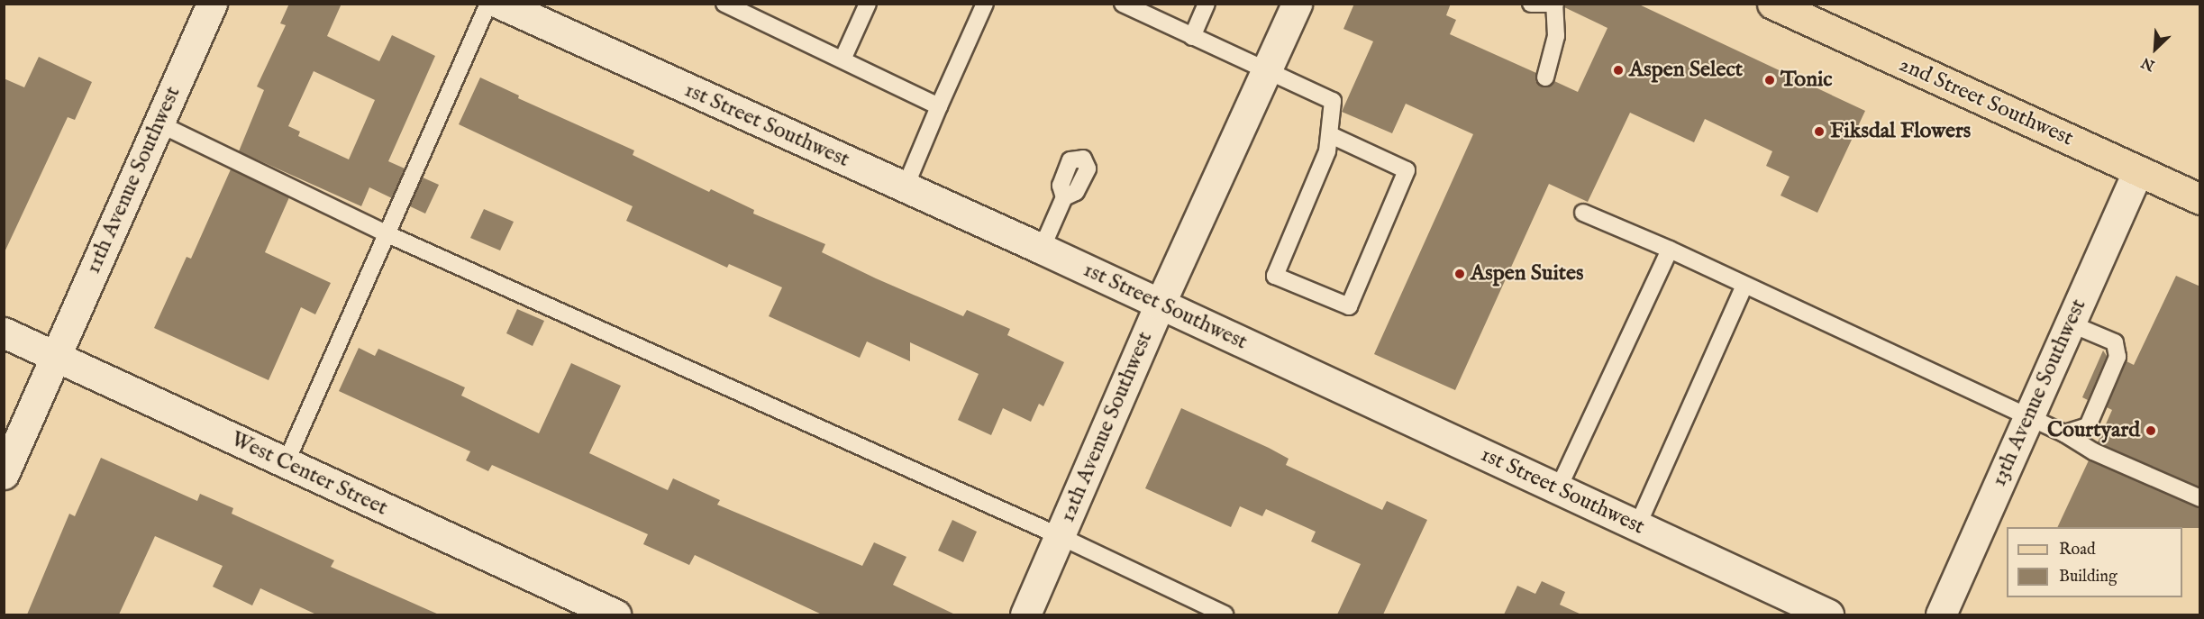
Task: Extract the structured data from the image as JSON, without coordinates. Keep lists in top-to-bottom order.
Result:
{
  "streets": {
    "main road": ["2nd Street Southwest"],
    "street": [
      "1st Street Southwest",
      "11th Avenue Southwest",
      "13th Avenue Southwest",
      "12th Avenue Southwest",
      "West Center Street"
    ]
  },
  "crossings": [
    ["2nd Street Southwest", "13th Avenue Southwest"],
    ["1st Street Southwest", "12th Avenue Southwest"],
    ["11th Avenue Southwest", "West Center Street"]
  ],
  "places": [
    "Aspen Select",
    "Tonic",
    "Fiksdal Flowers",
    "Aspen Suites",
    "Courtyard"
  ],
  "legend": ["Road", "Building"],
  "north": "bottom left"
}
